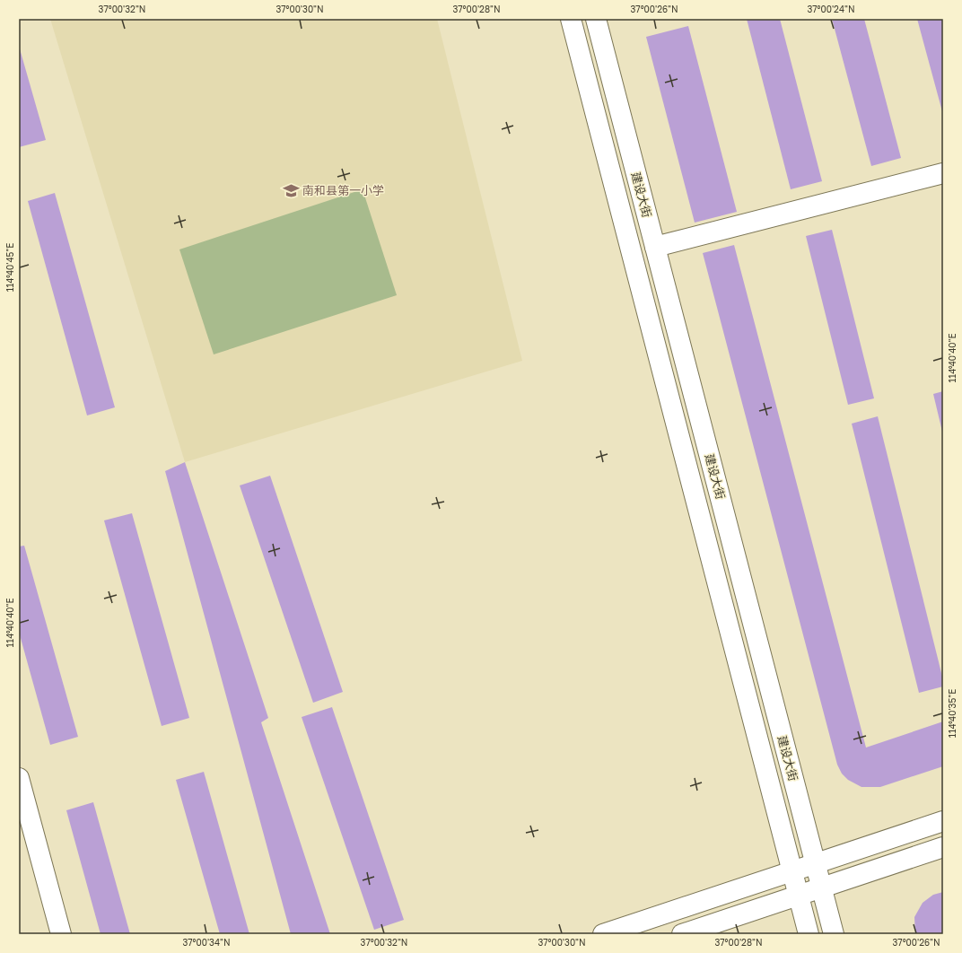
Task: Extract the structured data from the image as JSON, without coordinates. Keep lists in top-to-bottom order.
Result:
{
  "streets": {
    "street": ["建设大街"]
  },
  "places": {
    "school or university": ["南和县第一小学"]
  },
  "coordinates": [
    "37°00'32\"N",
    "37°00'30\"N",
    "37°00'28\"N",
    "37°00'26\"N",
    "37°00'24\"N",
    "114°40'45\"E",
    "114°40'40\"E",
    "114°40'35\"E",
    "37°00'34\"N"
  ]
}
